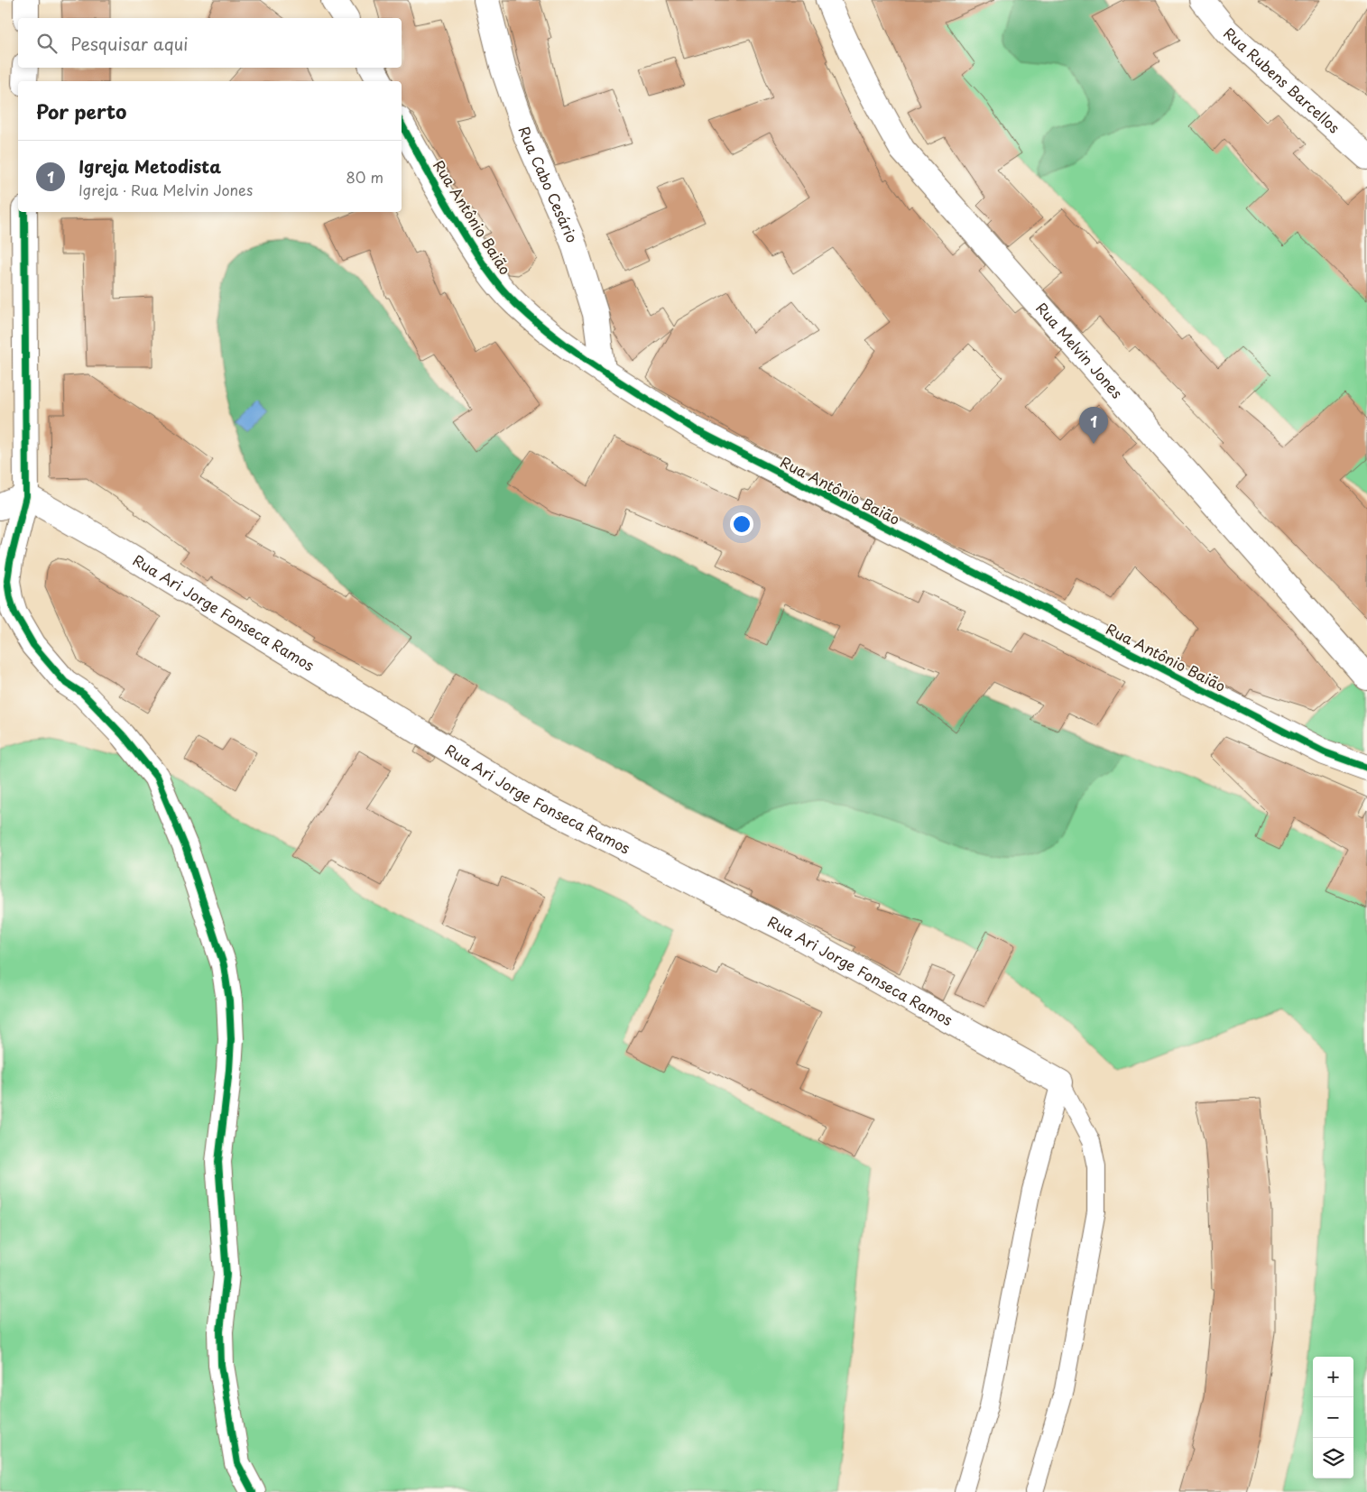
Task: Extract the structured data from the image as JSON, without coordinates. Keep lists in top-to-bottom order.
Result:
{
  "streets": {
    "street": [
      "Rua Rubens Barcellos",
      "Rua Cabo Cesário",
      "Rua Antônio Baião",
      "Rua Melvin Jones",
      "Rua Ari Jorge Fonseca Ramos"
    ]
  },
  "crossings": [
    ["Rua Cabo Cesário", "Rua Antônio Baião"]
  ],
  "page": {
    "search": "Pesquisar aqui",
    "heading": "Por perto",
    "list": [
      {
        "mark": "1",
        "name": "Igreja Metodista",
        "note": "Igreja · Rua Melvin Jones",
        "value": "80 m"
      }
    ],
    "pins": "1",
    "map_buttons": ["+", "−"]
  }
}
